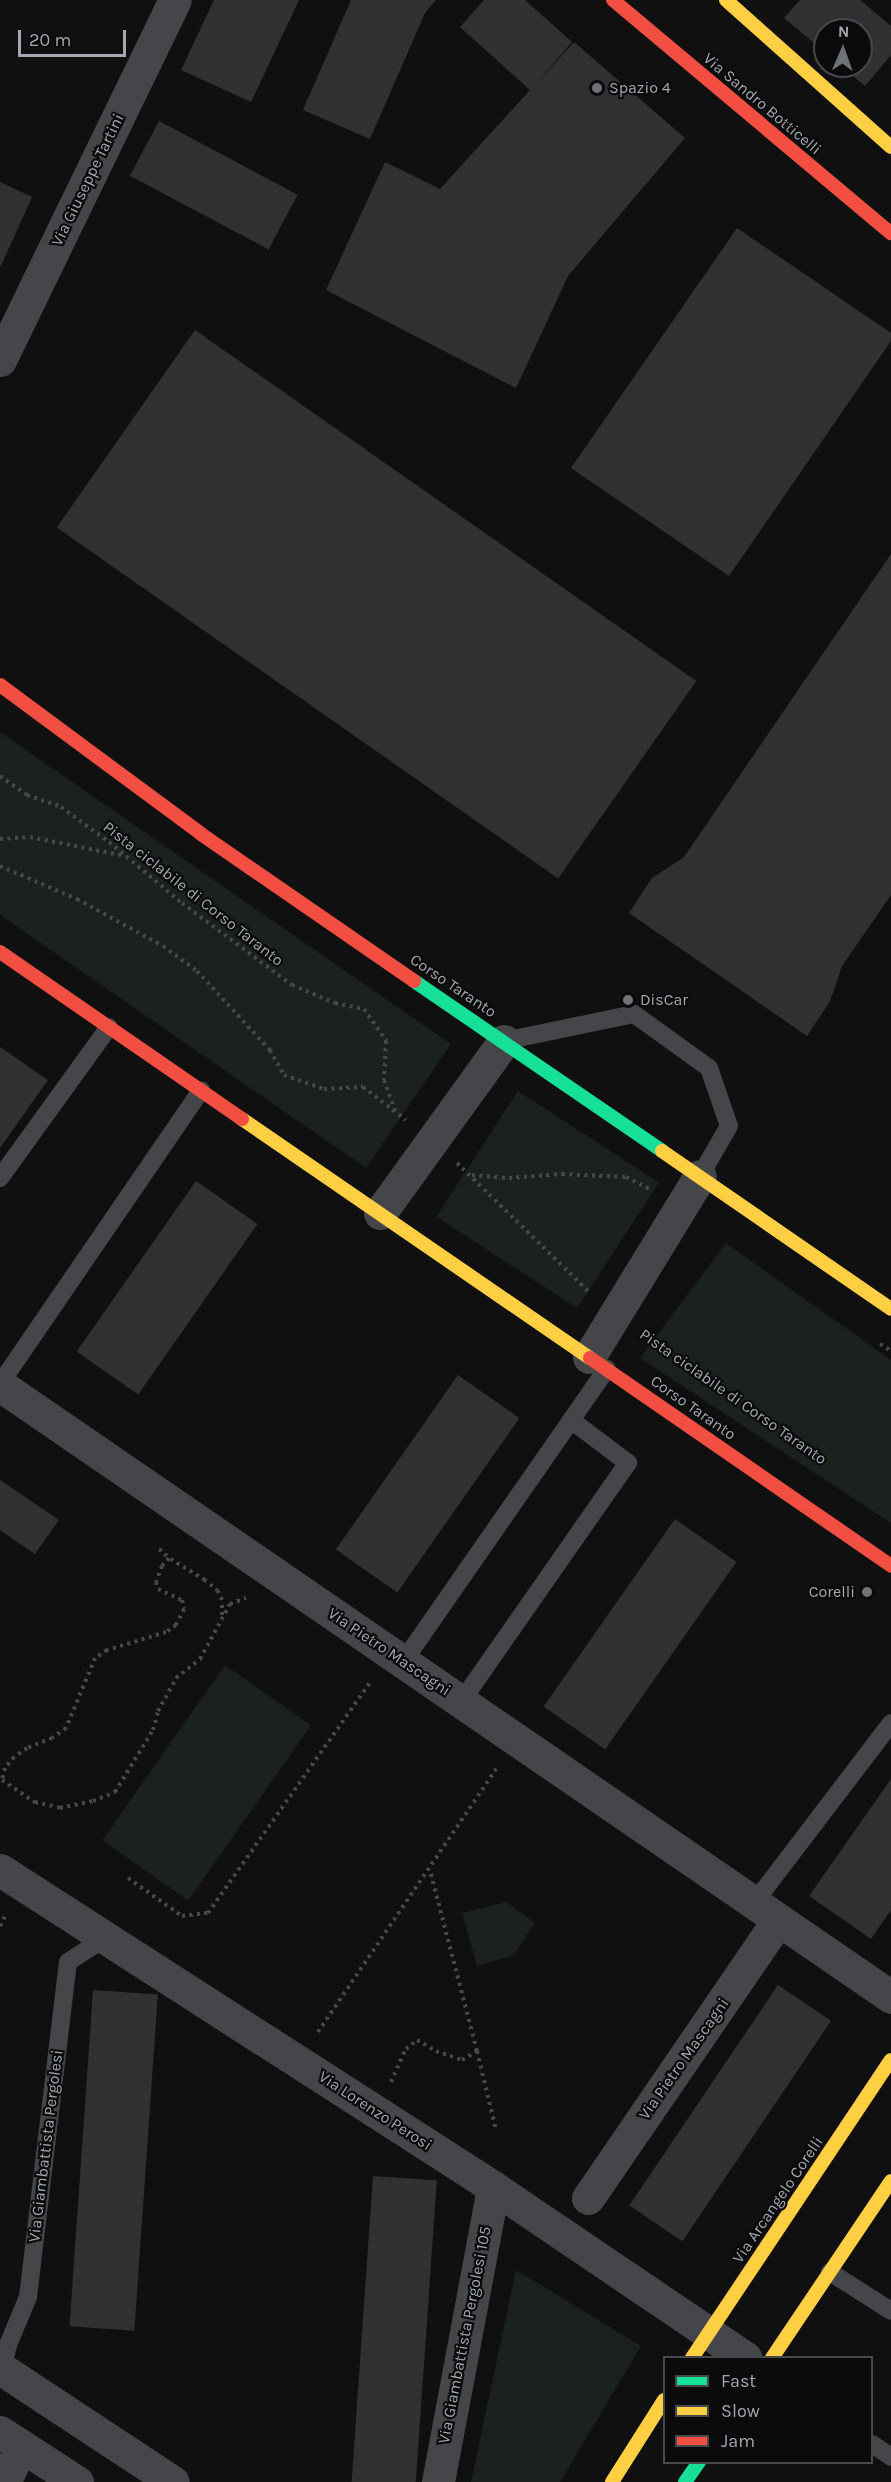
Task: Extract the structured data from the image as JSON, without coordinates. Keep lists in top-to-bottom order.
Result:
{
  "streets": {
    "street": [
      "Via Sandro Botticelli",
      "Via Giuseppe Tartini",
      "Corso Taranto",
      "Via Pietro Mascagni",
      "Via Lorenzo Perosi",
      "Via Giambattista Pergolesi",
      "Via Arcangelo Corelli",
      "Via Giambattista Pergolesi 105"
    ],
    "path": ["Pista ciclabile di Corso Taranto"]
  },
  "crossings": [
    ["Via Lorenzo Perosi", "Via Giambattista Pergolesi"],
    ["Via Lorenzo Perosi", "Via Arcangelo Corelli"],
    ["Via Lorenzo Perosi", "Via Giambattista Pergolesi 105"]
  ],
  "places": ["Spazio 4", "DisCar", "Corelli"],
  "legend": ["Fast", "Slow", "Jam"],
  "scale_bar": "20 m",
  "north": "top"
}
